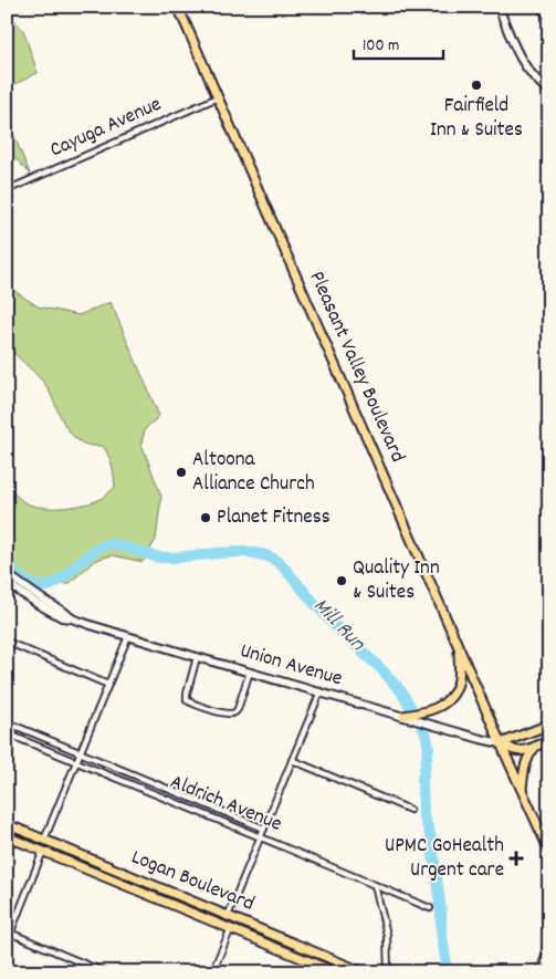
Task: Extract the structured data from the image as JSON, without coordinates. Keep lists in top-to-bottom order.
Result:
{
  "streets": {
    "main road": ["Pleasant Valley Boulevard", "Union Avenue", "Logan Boulevard"],
    "street": ["Cayuga Avenue", "Aldrich Avenue"]
  },
  "crossings": [
    ["Cayuga Avenue", "Pleasant Valley Boulevard"],
    ["Pleasant Valley Boulevard", "Union Avenue"]
  ],
  "water": ["Mill Run"],
  "places": {
    "other": [
      "Fairfield Inn & Suites",
      "Altoona Alliance Church",
      "Planet Fitness",
      "Quality Inn & Suites"
    ],
    "health": ["UPMC GoHealth Urgent care"]
  },
  "scale_bar": "100 m"
}
